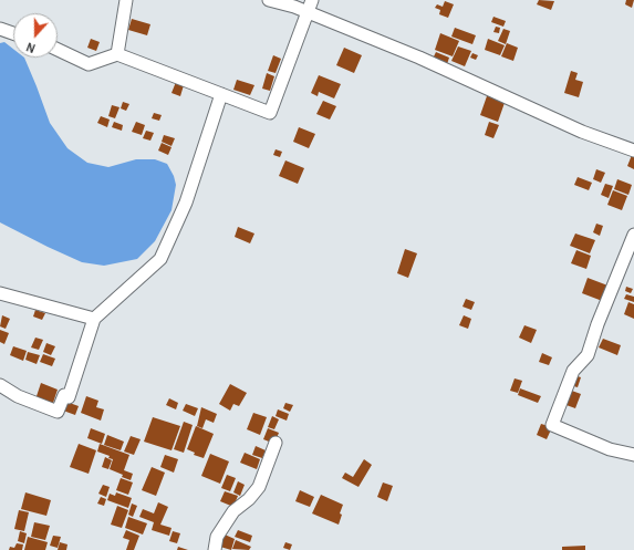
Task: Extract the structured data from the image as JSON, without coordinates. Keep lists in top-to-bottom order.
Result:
{
  "north": "bottom"
}
